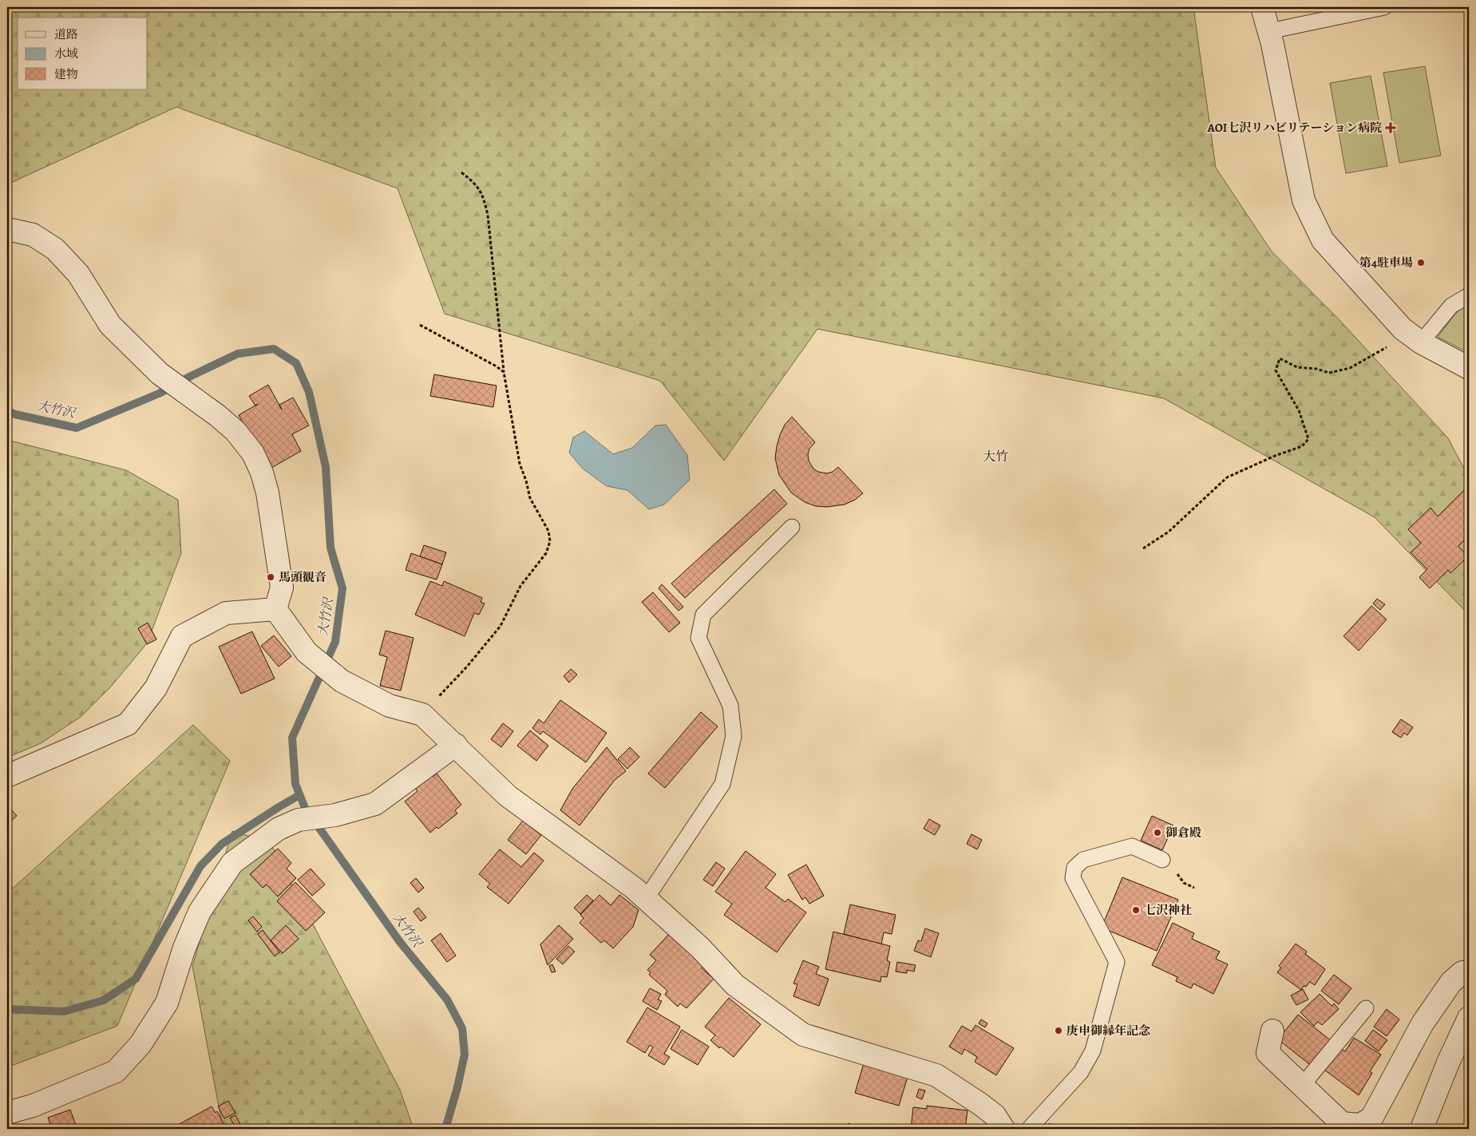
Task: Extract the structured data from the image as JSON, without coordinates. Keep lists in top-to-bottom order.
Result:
{
  "districts": ["大竹"],
  "water": ["大竹沢"],
  "places": {
    "health": ["AOI七沢リハビリテーション病院"],
    "other": [
      "第4駐車場",
      "馬頭観音",
      "御倉殿",
      "七沢神社",
      "庚申御縁年記念"
    ]
  },
  "legend": ["道路", "水域", "建物"]
}
